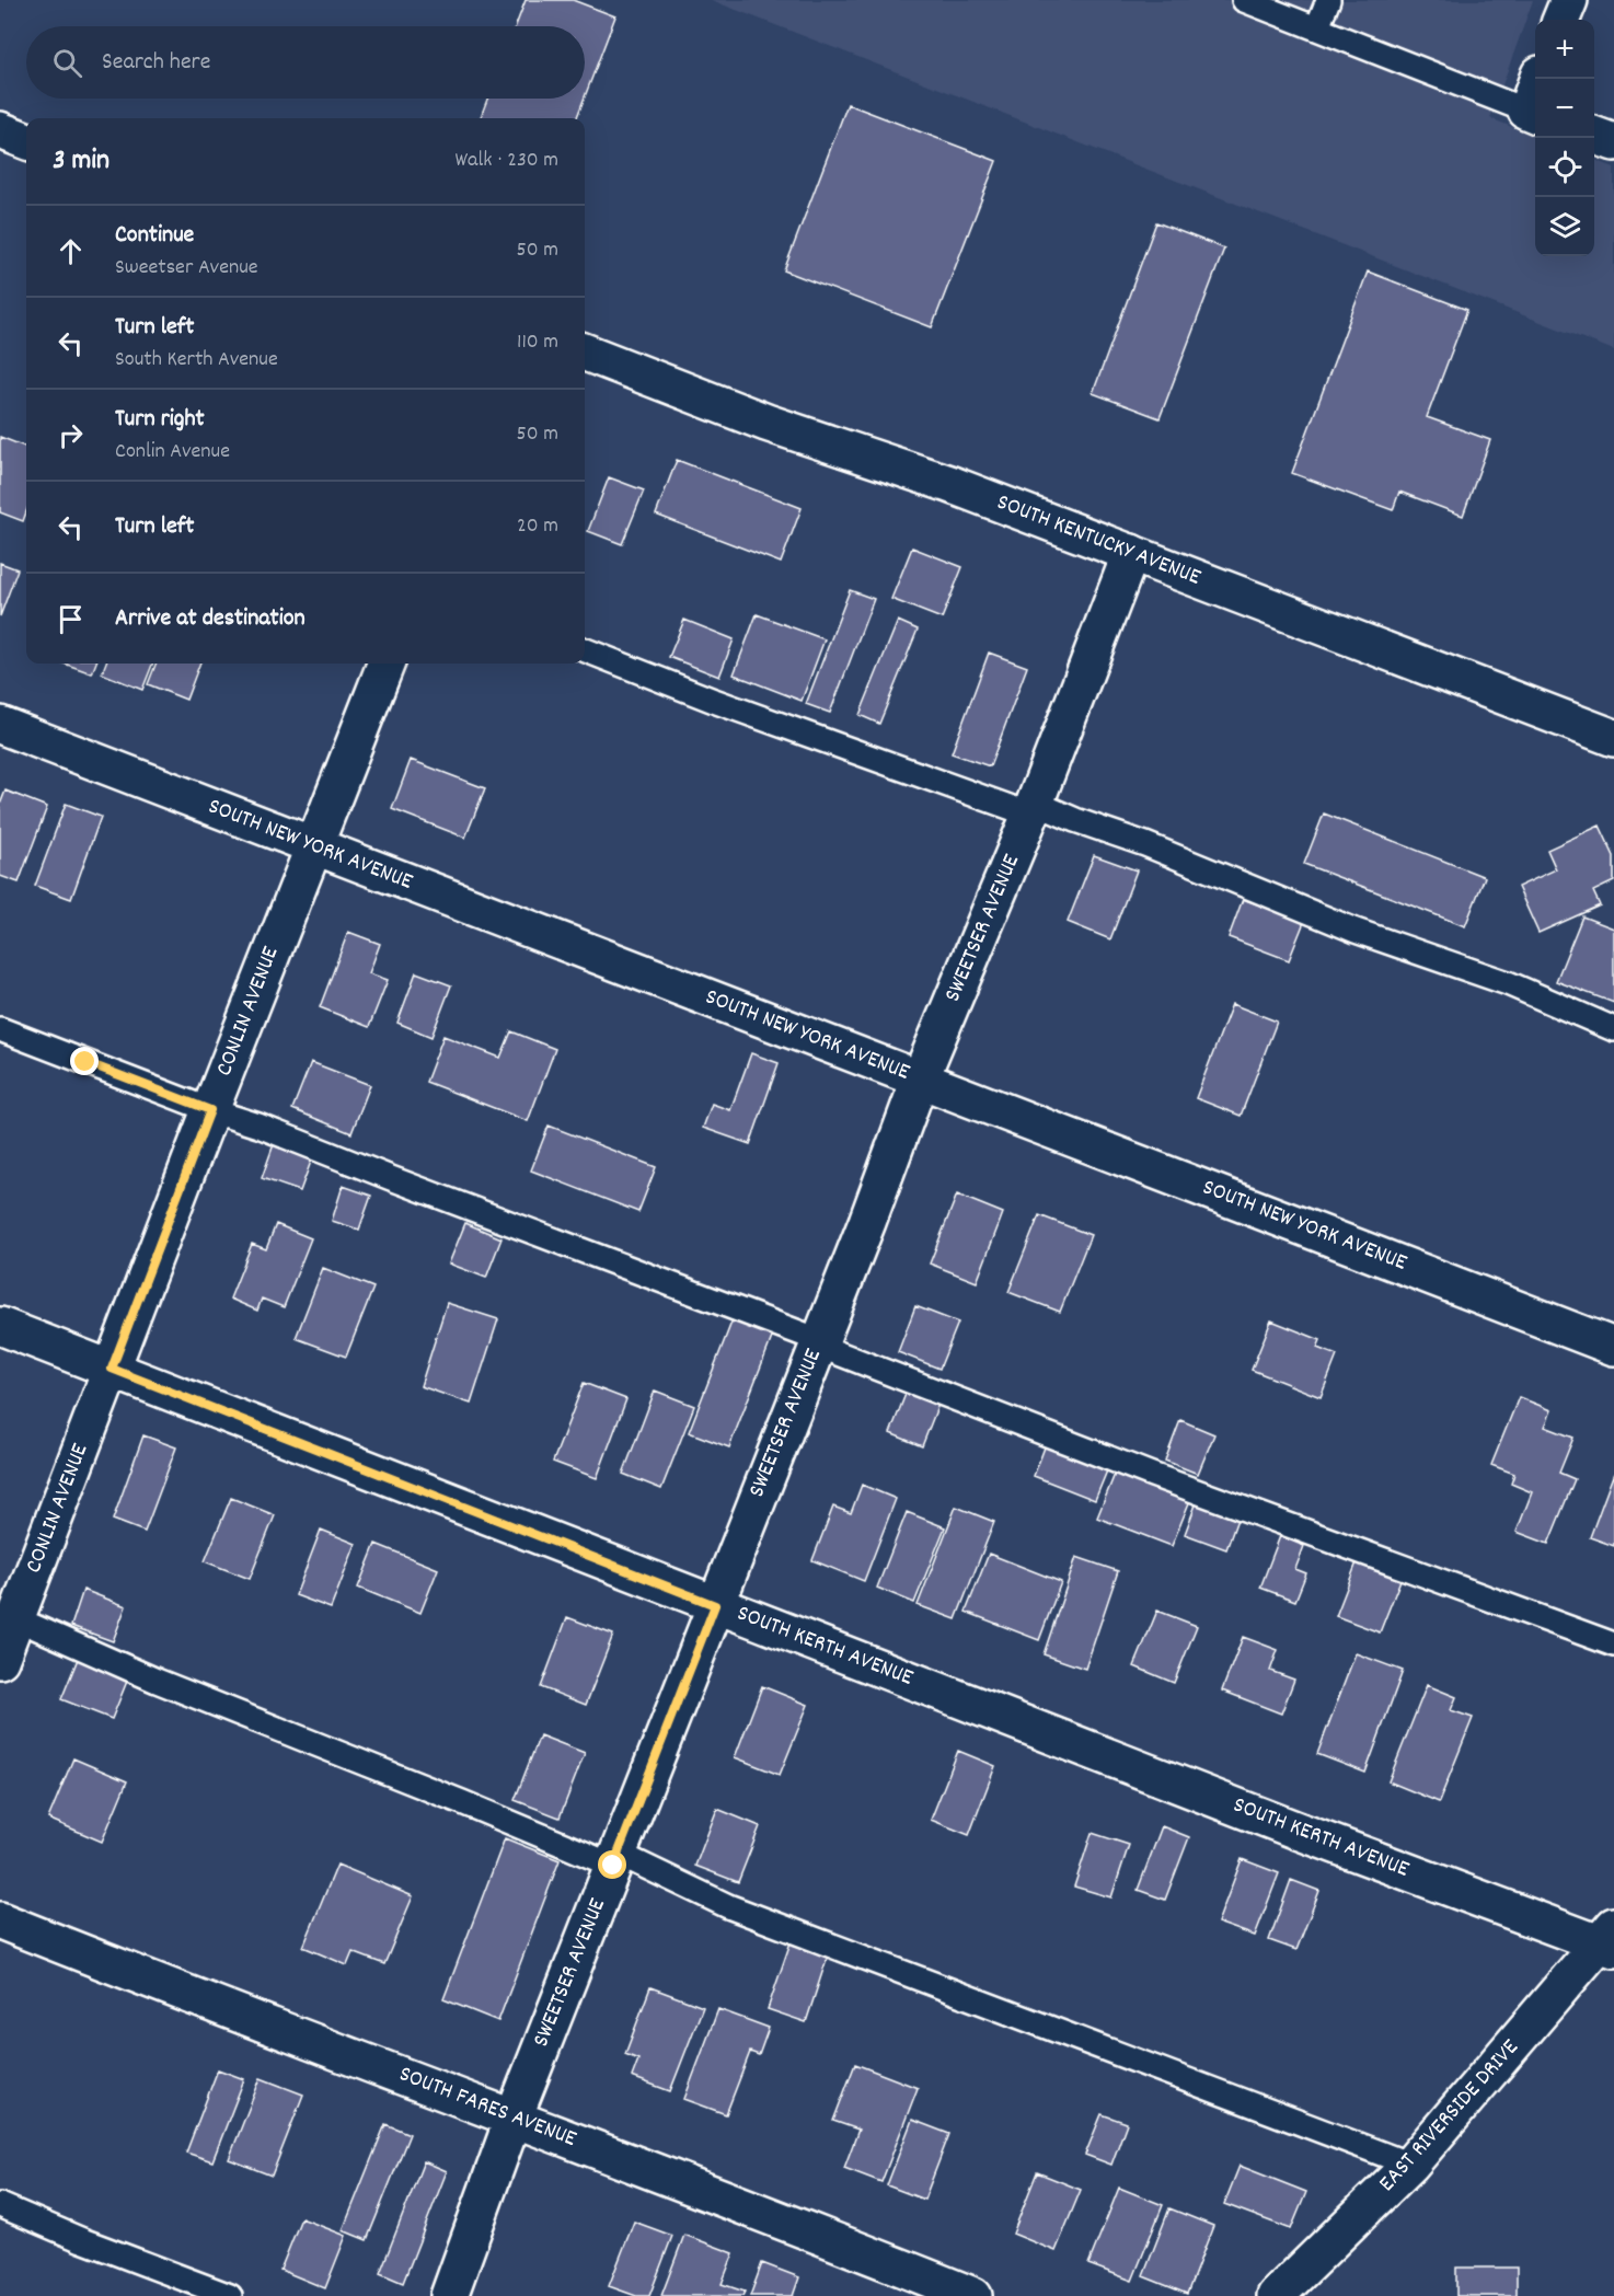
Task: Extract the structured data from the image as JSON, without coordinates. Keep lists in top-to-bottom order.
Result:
{
  "streets": {
    "street": [
      "SOUTH KENTUCKY AVENUE",
      "SOUTH NEW YORK AVENUE",
      "SWEETSER AVENUE",
      "CONLIN AVENUE",
      "SOUTH KERTH AVENUE",
      "SOUTH FARES AVENUE",
      "EAST RIVERSIDE DRIVE"
    ]
  },
  "crossings": [
    ["SOUTH KENTUCKY AVENUE", "SWEETSER AVENUE"],
    ["SOUTH NEW YORK AVENUE", "SWEETSER AVENUE"],
    ["SOUTH NEW YORK AVENUE", "CONLIN AVENUE"],
    ["SWEETSER AVENUE", "SOUTH KERTH AVENUE"],
    ["SWEETSER AVENUE", "SOUTH FARES AVENUE"],
    ["CONLIN AVENUE", "SOUTH KERTH AVENUE"],
    ["SOUTH KERTH AVENUE", "EAST RIVERSIDE DRIVE"]
  ],
  "page": {
    "map_buttons": ["+", "−"],
    "search": "Search here",
    "heading": ["3 min", "Walk · 230 m"],
    "list": [
      ["Continue", "Sweetser Avenue", "50 m"],
      ["Turn left", "South Kerth Avenue", "110 m"],
      ["Turn right", "Conlin Avenue", "50 m"],
      ["Turn left", "20 m"],
      "Arrive at destination"
    ]
  }
}
